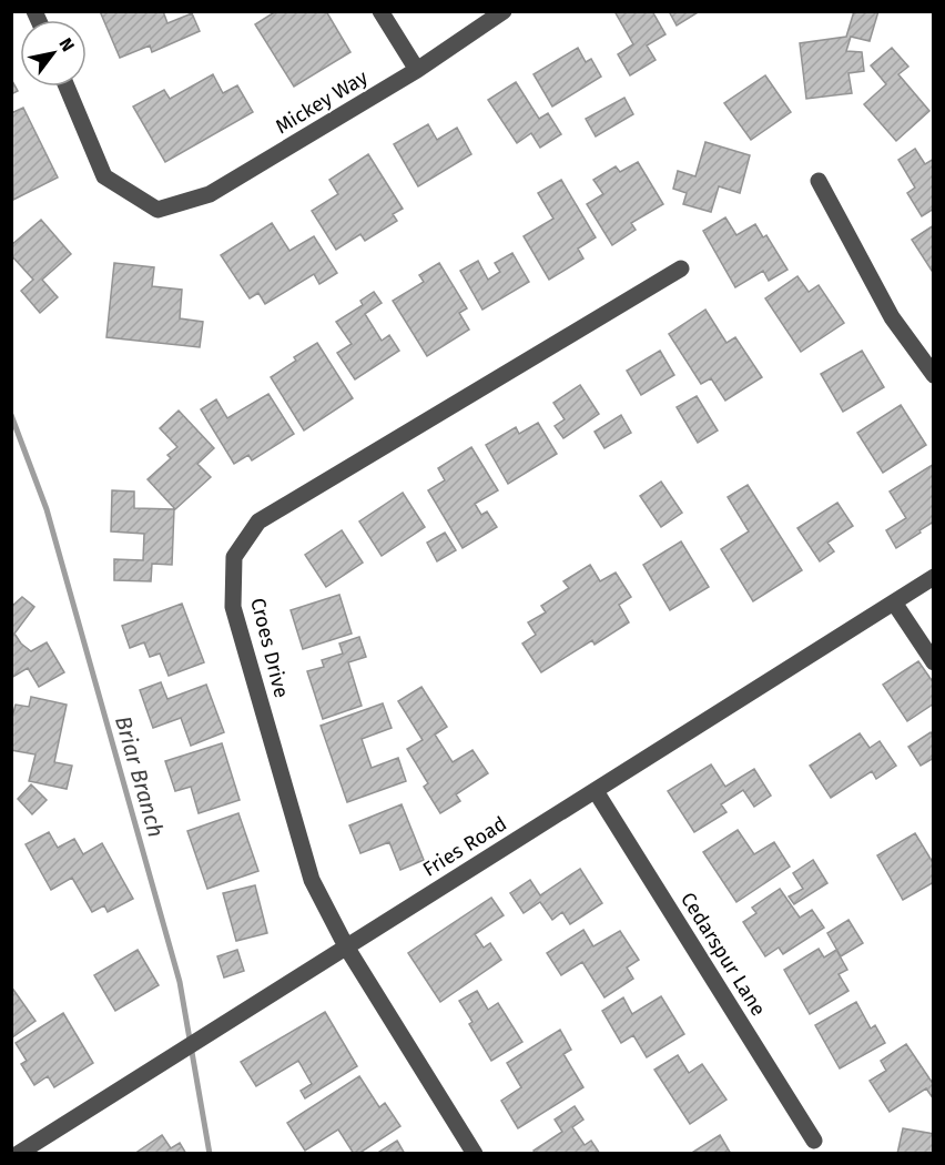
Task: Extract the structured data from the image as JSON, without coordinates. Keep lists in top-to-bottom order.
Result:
{
  "streets": {
    "street": [
      "Mickey Way",
      "Croes Drive",
      "Fries Road",
      "Cedarspur Lane"
    ]
  },
  "crossings": [
    ["Croes Drive", "Fries Road"],
    ["Fries Road", "Cedarspur Lane"]
  ],
  "water": ["Briar Branch"],
  "north": "top right"
}
